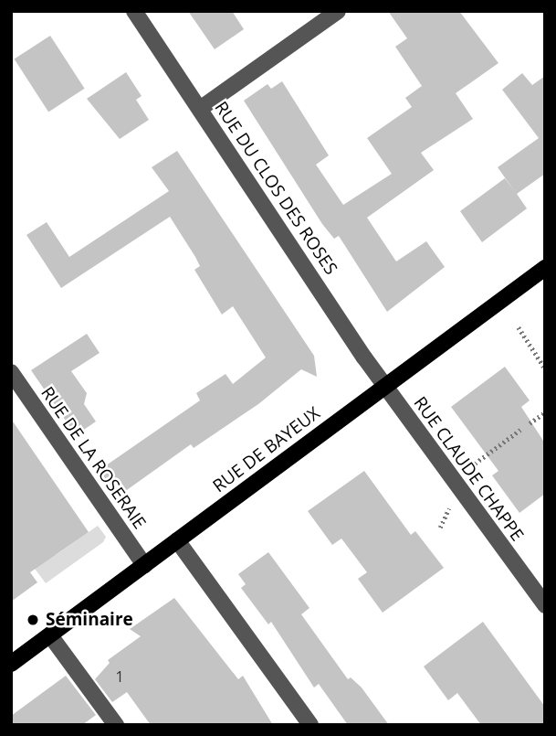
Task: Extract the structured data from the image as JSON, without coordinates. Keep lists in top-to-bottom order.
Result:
{
  "streets": {
    "main road": ["RUE DE BAYEUX"],
    "street": ["RUE DU CLOS DES ROSES", "RUE DE LA ROSERAIE", "RUE CLAUDE CHAPPE"]
  },
  "crossings": [
    ["RUE DU CLOS DES ROSES", "RUE DE BAYEUX"],
    ["RUE DU CLOS DES ROSES", "RUE CLAUDE CHAPPE"],
    ["RUE DE BAYEUX", "RUE DE LA ROSERAIE"],
    ["RUE DE BAYEUX", "RUE CLAUDE CHAPPE"]
  ],
  "places": ["Séminaire"],
  "house_numbers": ["1"]
}
